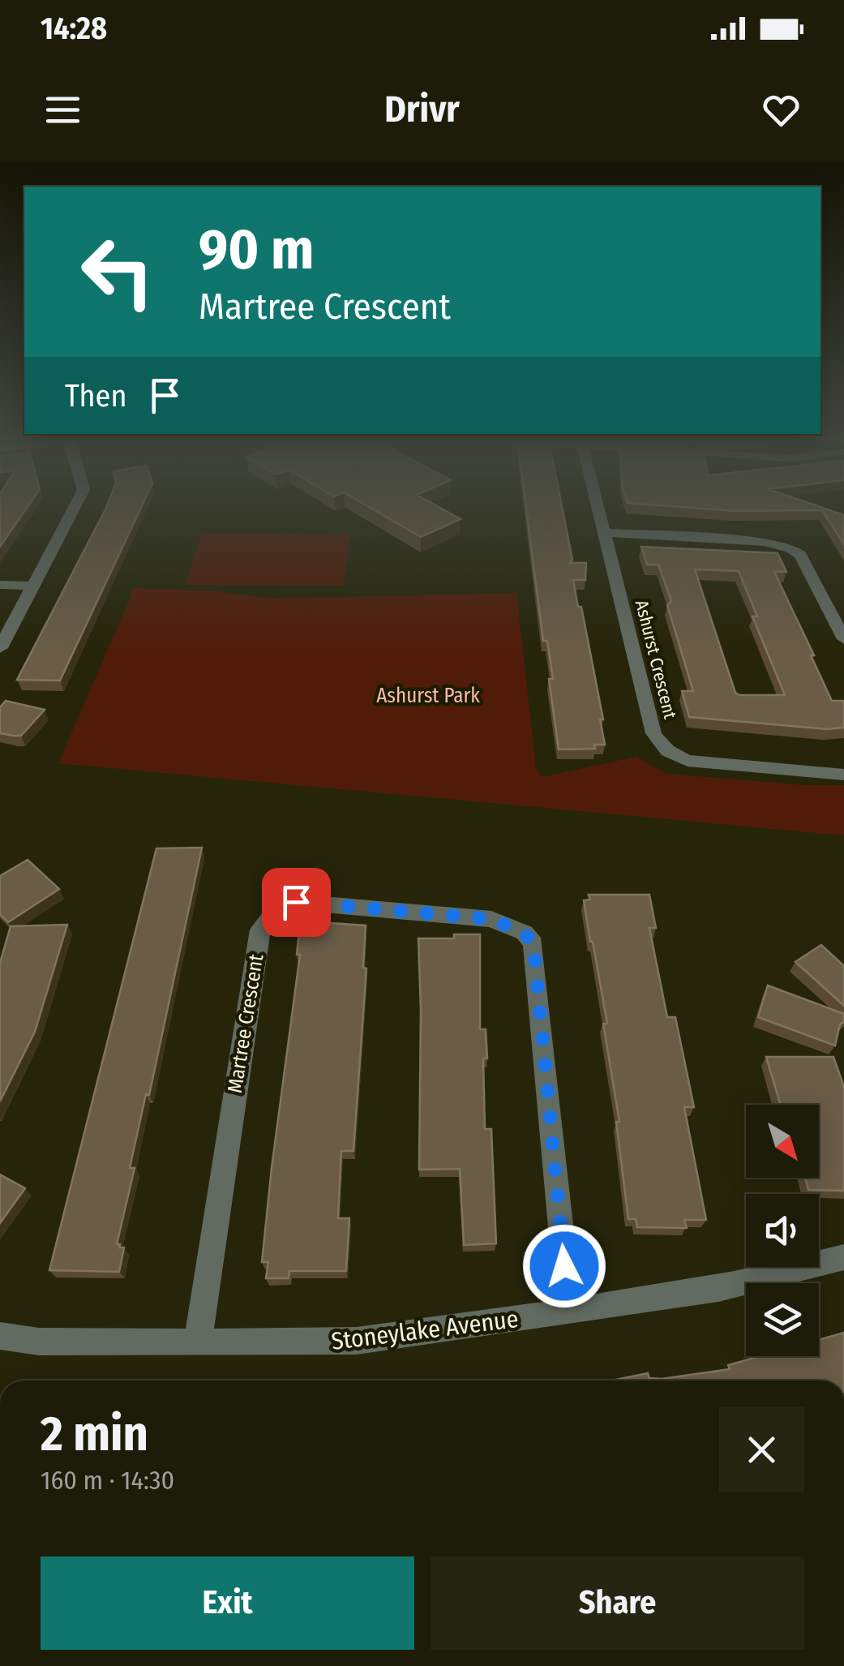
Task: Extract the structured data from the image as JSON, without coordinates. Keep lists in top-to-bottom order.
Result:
{
  "streets": {
    "street": ["Ashurst Crescent", "Martree Crescent", "Stoneylake Avenue"]
  },
  "crossings": [
    ["Martree Crescent", "Stoneylake Avenue"]
  ],
  "parks": ["Ashurst Park"],
  "north": "bottom right",
  "page": {
    "status": "14:28",
    "header": "Drivr",
    "turn": ["90 m", "Martree Crescent"],
    "then": "Then",
    "heading": ["2 min", "160 m · 14:30"],
    "buttons": ["Exit", "Share"]
  }
}
